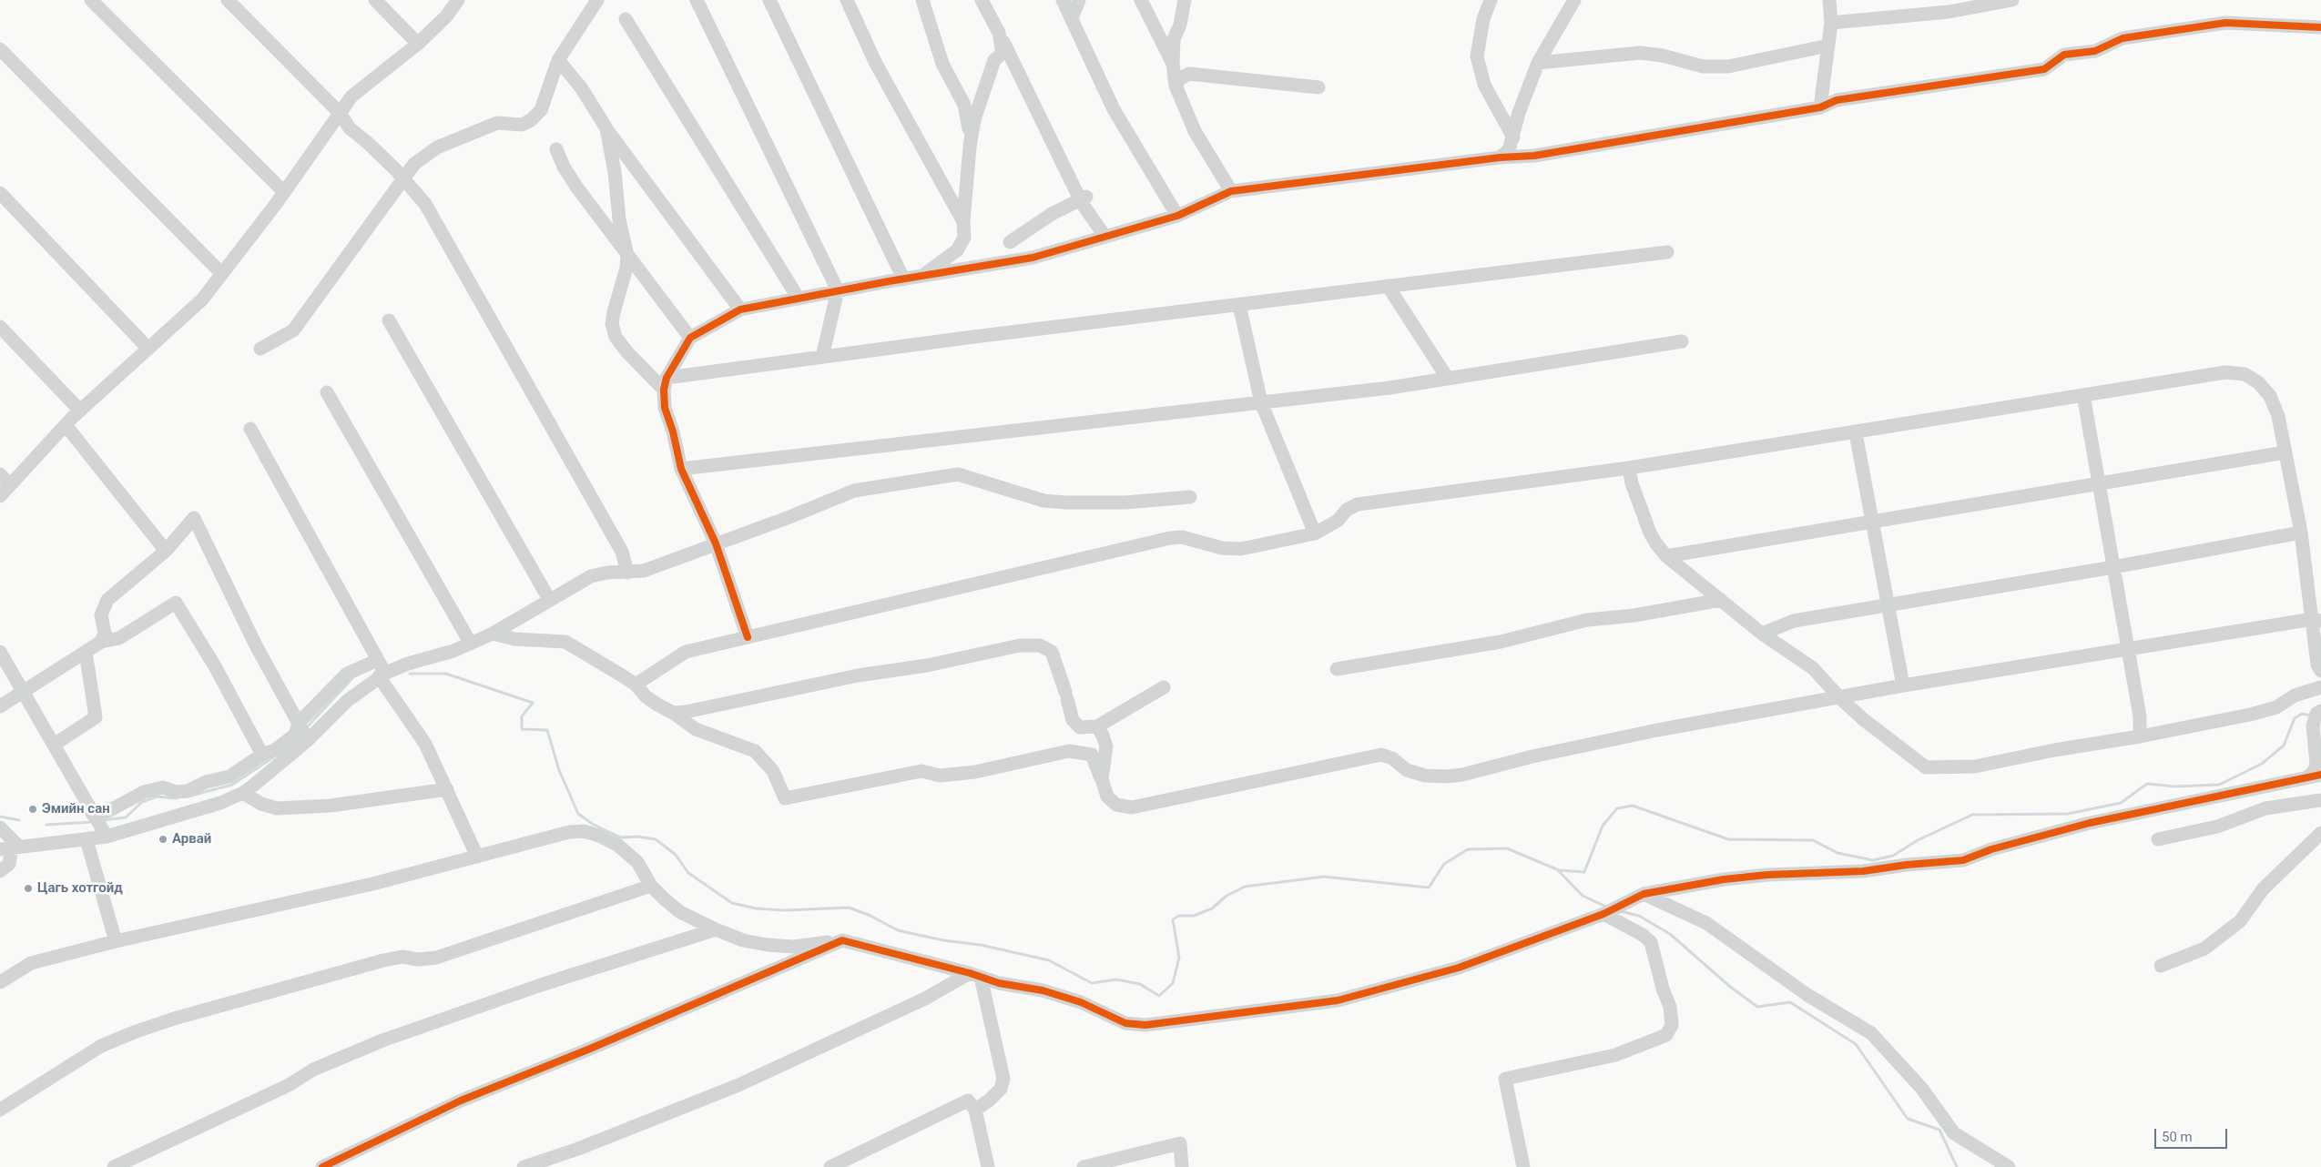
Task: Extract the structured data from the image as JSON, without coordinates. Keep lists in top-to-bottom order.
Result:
{
  "places": ["Эмийн сан", "Арвай", "Цагь хотгойд"],
  "scale_bar": "50 m"
}
